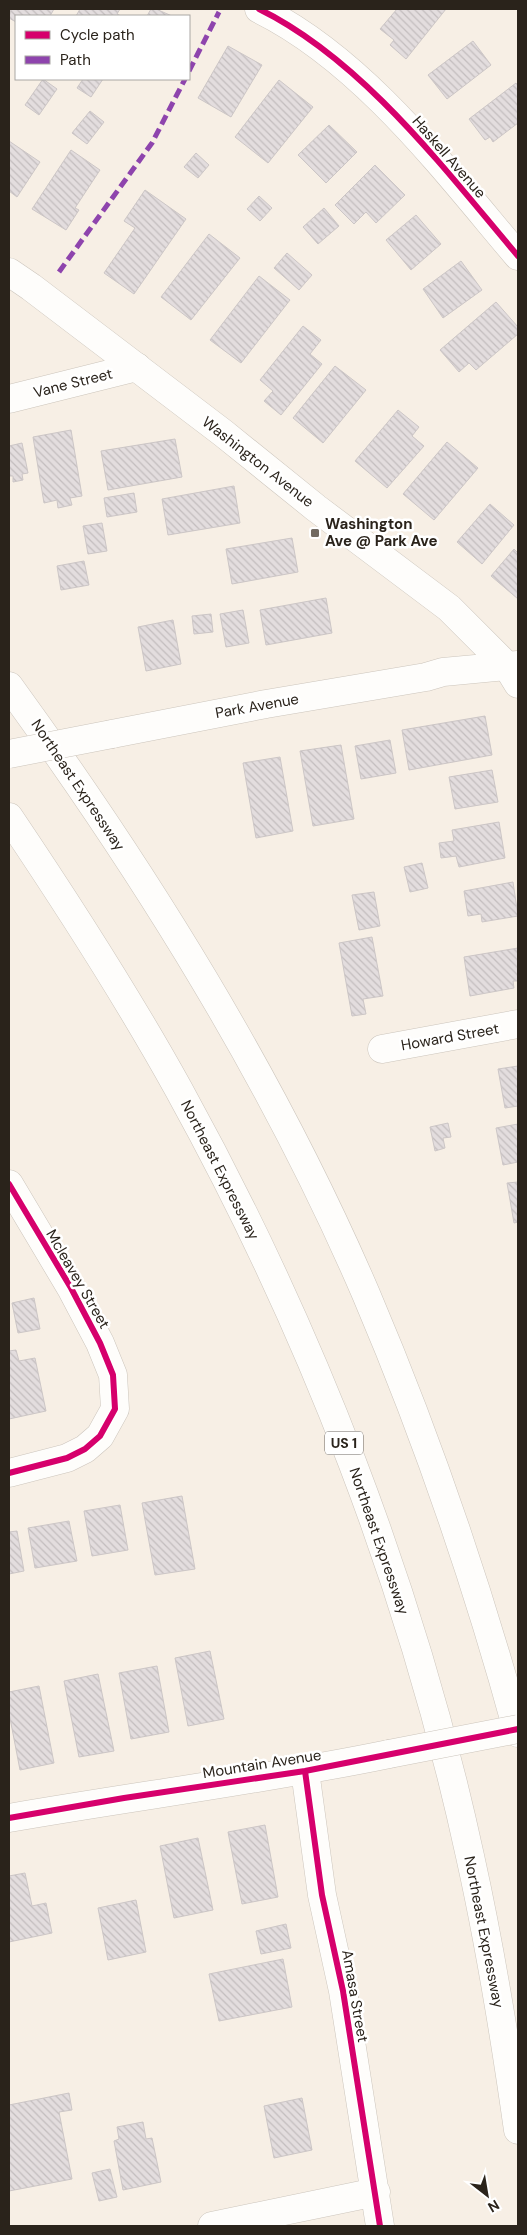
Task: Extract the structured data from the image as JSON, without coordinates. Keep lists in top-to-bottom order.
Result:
{
  "streets": {
    "main road": [
      "Haskell Avenue",
      "Vane Street",
      "Washington Avenue",
      "Park Avenue",
      "Northeast Expressway",
      "Howard Street",
      "Mcleavey Street",
      "US 1",
      "Mountain Avenue",
      "Amasa Street"
    ]
  },
  "crossings": [
    ["Vane Street", "Washington Avenue"],
    ["Washington Avenue", "Park Avenue"],
    ["Mountain Avenue", "Amasa Street"]
  ],
  "places": {
    "transit": ["Washington Ave @ Park Ave"]
  },
  "legend": ["Cycle path", "Path"],
  "north": "bottom right"
}
